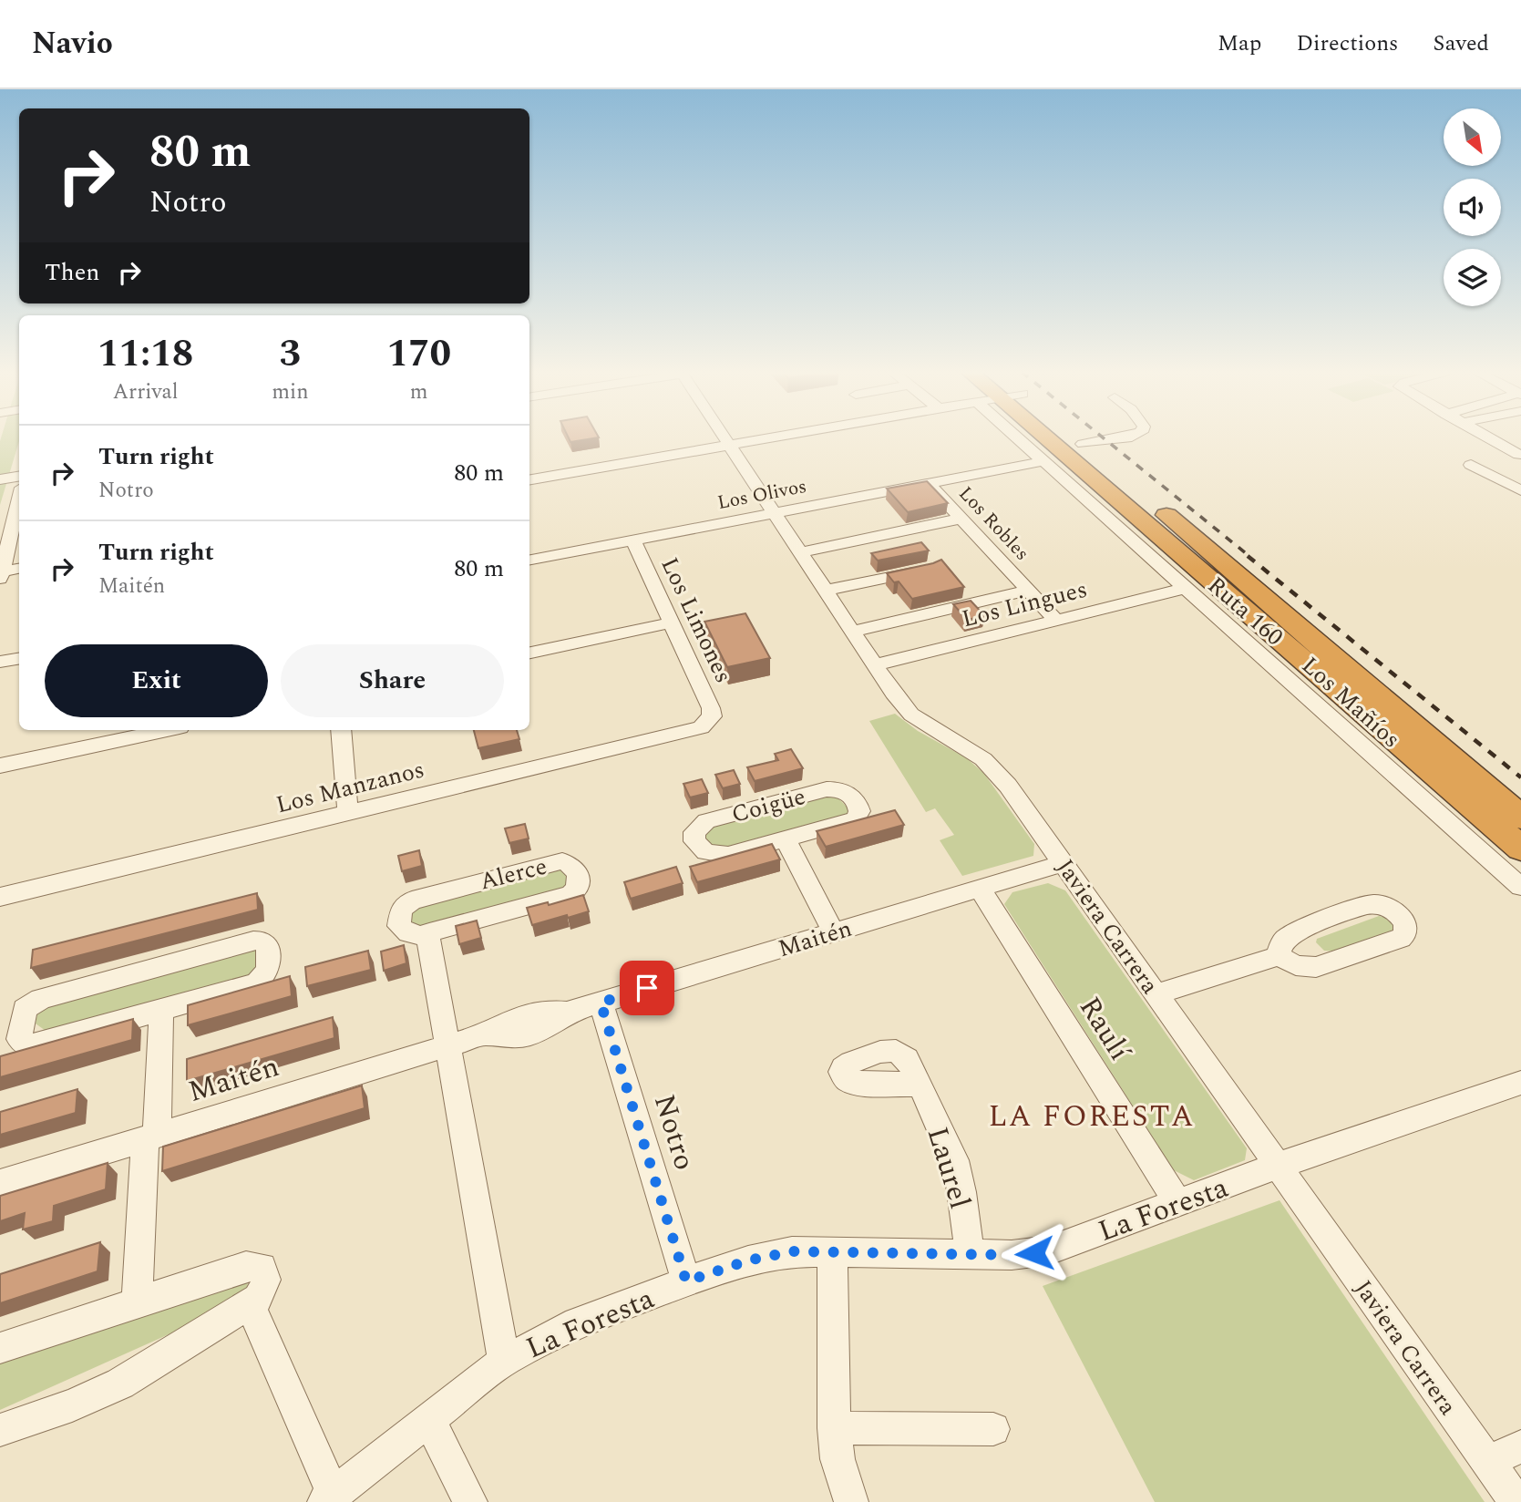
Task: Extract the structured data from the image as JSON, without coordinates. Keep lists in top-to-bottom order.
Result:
{
  "streets": {
    "highway": ["Ruta 160"],
    "street": [
      "Los Olivos",
      "Los Robles",
      "Los Lingues",
      "Los Limones",
      "Los Mañíos",
      "Los Manzanos",
      "Coigüe",
      "Alerce",
      "Javiera Carrera",
      "Maitén",
      "Raulí",
      "Notro",
      "Laurel",
      "La Foresta"
    ]
  },
  "crossings": [
    ["Los Olivos", "Los Robles"],
    ["Los Olivos", "Los Limones"],
    ["Los Olivos", "Los Mañíos"],
    ["Los Olivos", "Javiera Carrera"],
    ["Los Robles", "Los Lingues"],
    ["Los Lingues", "Los Mañíos"],
    ["Los Lingues", "Javiera Carrera"],
    ["Los Limones", "Los Manzanos"],
    ["Coigüe", "Maitén"],
    ["Javiera Carrera", "Maitén"],
    ["Javiera Carrera", "La Foresta"],
    ["Maitén", "Raulí"],
    ["Maitén", "Notro"],
    ["Raulí", "La Foresta"],
    ["Notro", "La Foresta"],
    ["Laurel", "La Foresta"]
  ],
  "districts": ["LA FORESTA"],
  "north": "bottom right",
  "page": {
    "header": "Navio",
    "nav": ["Map", "Directions", "Saved"],
    "turn": ["80 m", "Notro"],
    "then": "Then",
    "eta": [
      "11:18",
      "Arrival",
      "3",
      "min",
      "170",
      "m"
    ],
    "list": [
      {
        "name": "Turn right",
        "note": "Notro",
        "value": "80 m"
      },
      {
        "name": "Turn right",
        "note": "Maitén",
        "value": "80 m"
      }
    ],
    "buttons": ["Exit", "Share"]
  }
}
